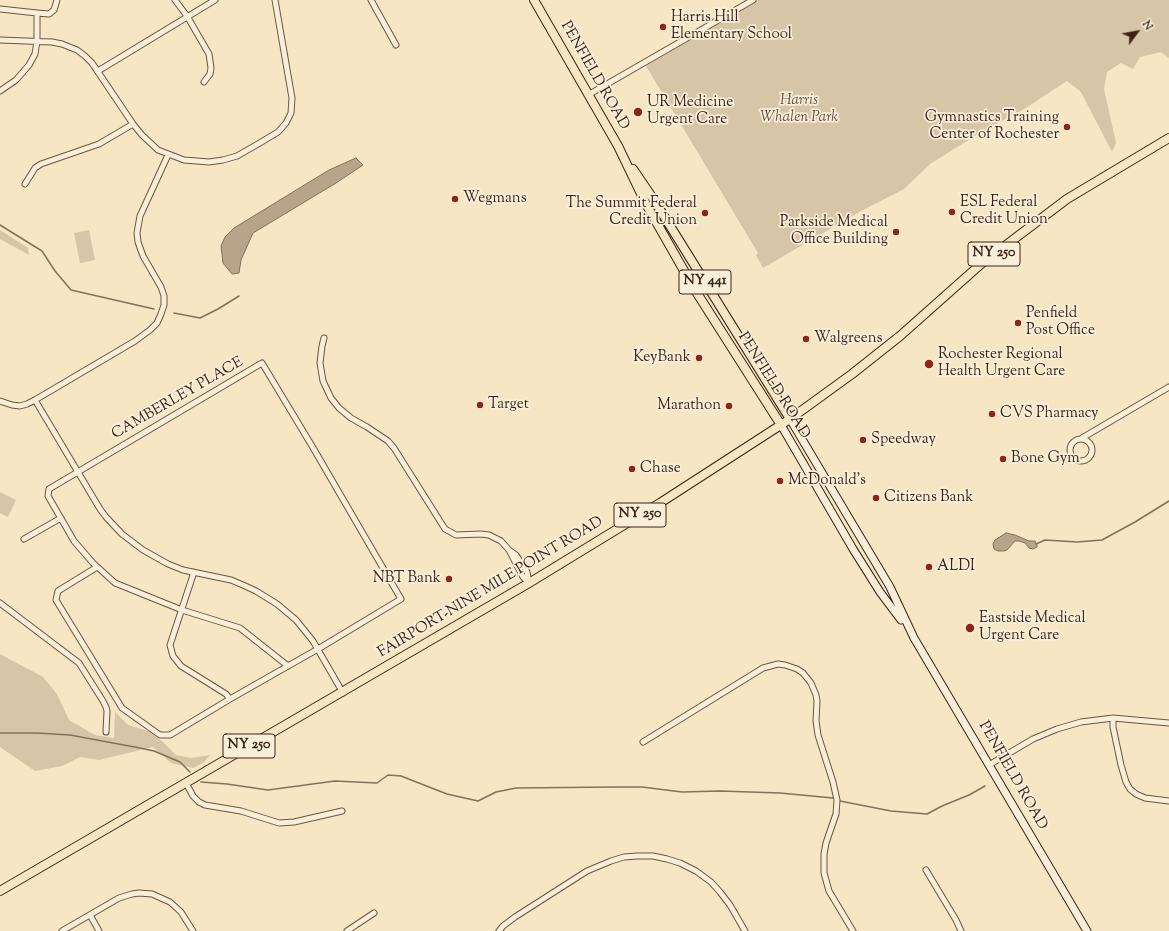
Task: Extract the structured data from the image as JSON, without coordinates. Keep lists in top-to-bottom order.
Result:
{
  "streets": {
    "main road": [
      "PENFIELD ROAD",
      "NY 250",
      "NY 441",
      "FAIRPORT-NINE MILE POINT ROAD"
    ],
    "street": ["CAMBERLEY PLACE"]
  },
  "crossings": [
    ["PENFIELD ROAD", "FAIRPORT-NINE MILE POINT ROAD"]
  ],
  "parks": ["Harris Whalen Park"],
  "places": [
    "Harris Hill Elementary School",
    "UR Medicine Urgent Care",
    "Gymnastics Training Center of Rochester",
    "Wegmans",
    "ESL Federal Credit Union",
    "The Summit Federal Credit Union",
    "Parkside Medical Office Building",
    "Penfield Post Office",
    "Walgreens",
    "KeyBank",
    "Rochester Regional Health Urgent Care",
    "Target",
    "Marathon",
    "CVS Pharmacy",
    "Speedway",
    "Bone Gym",
    "Chase",
    "McDonald's",
    "Citizens Bank",
    "ALDI",
    "NBT Bank",
    "Eastside Medical Urgent Care"
  ],
  "north": "top right"
}
